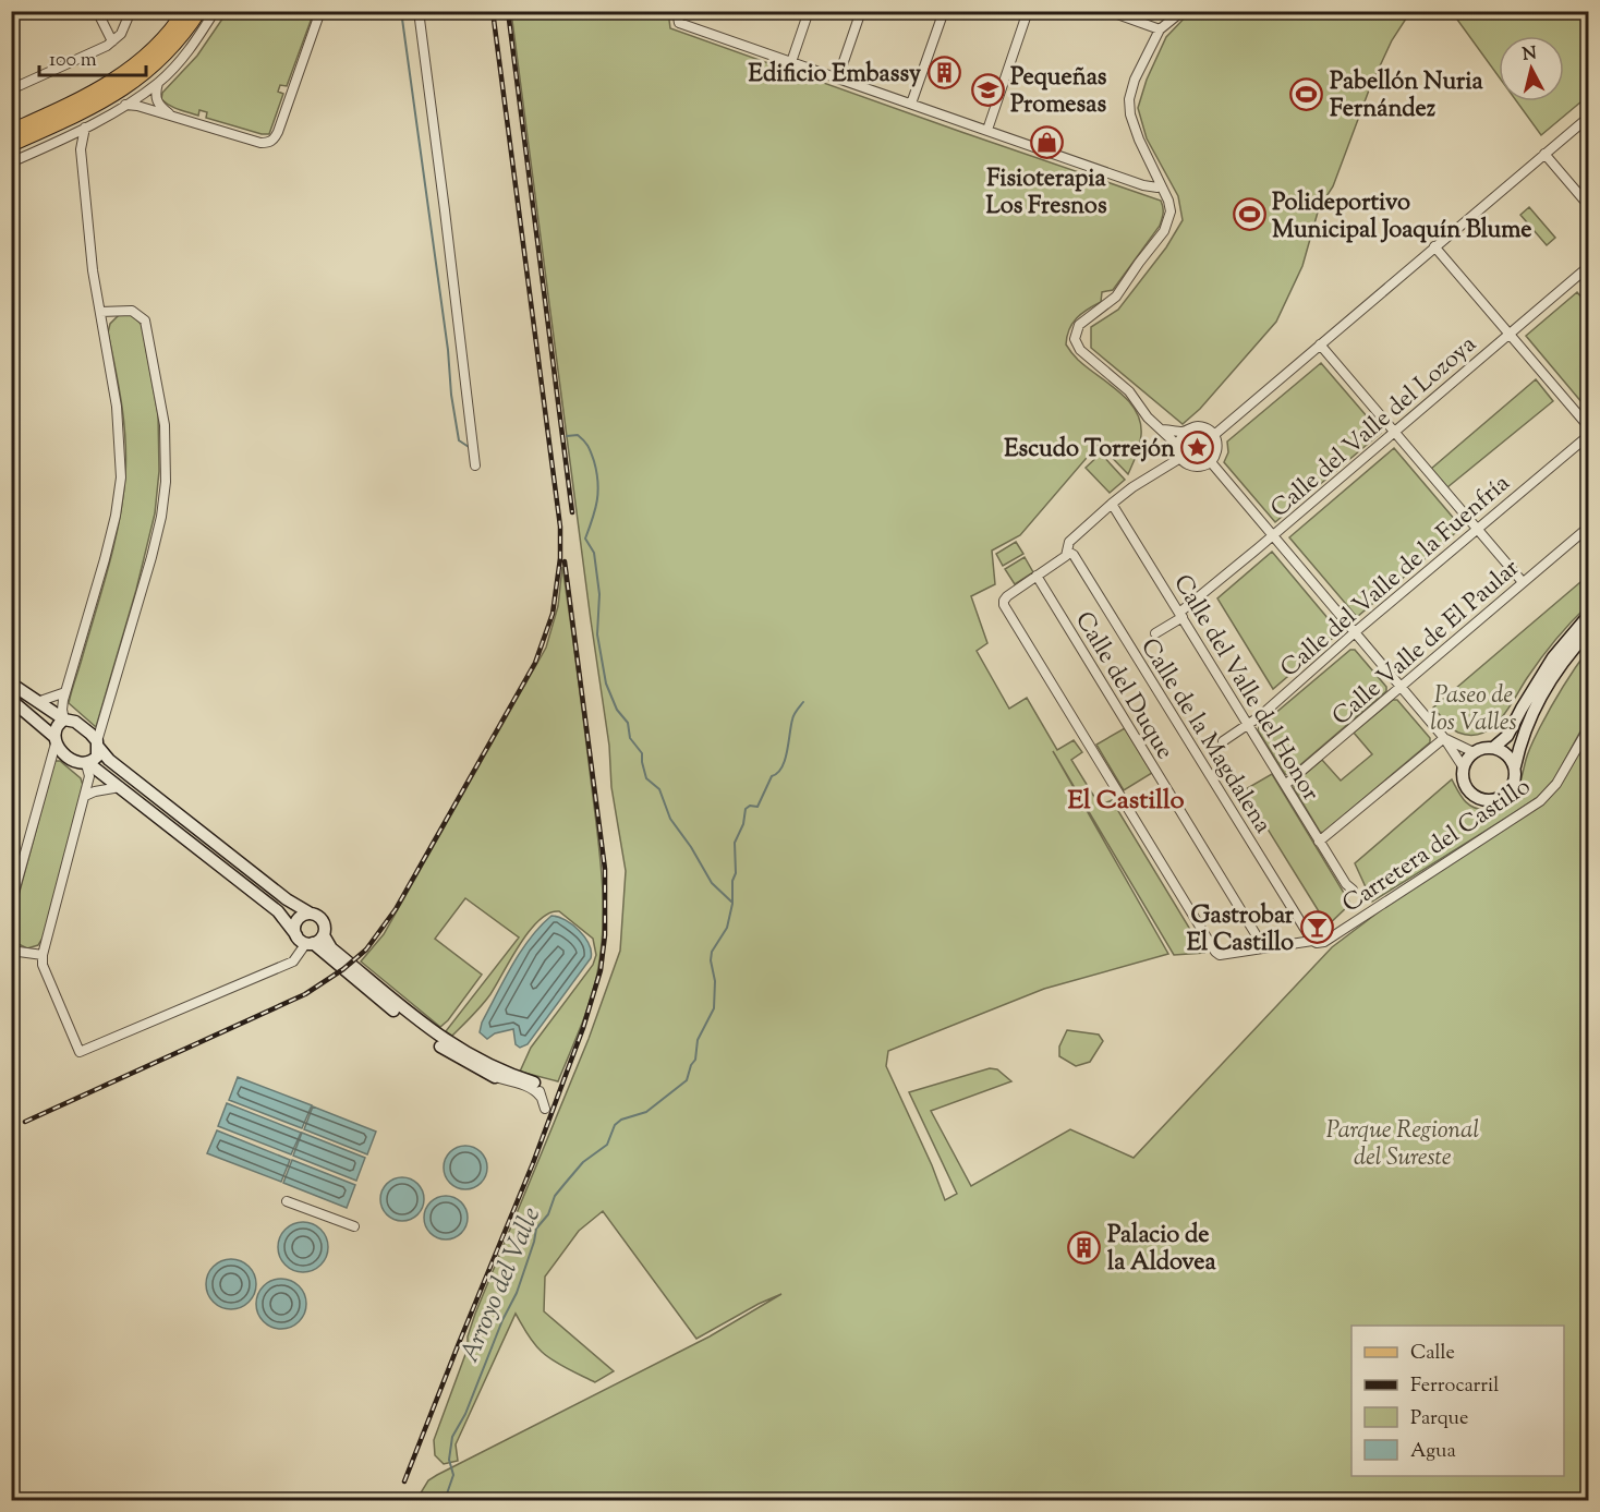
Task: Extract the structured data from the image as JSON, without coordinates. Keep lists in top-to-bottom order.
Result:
{
  "streets": {
    "street": [
      "Calle del Valle del Lozoya",
      "Calle del Valle de la Fuenfría",
      "Calle Valle de El Paular",
      "Calle del Duque",
      "Calle del Valle del Honor",
      "Calle de la Magdalena",
      "Carretera del Castillo"
    ]
  },
  "crossings": [
    ["Calle del Valle del Lozoya", "Calle del Valle del Honor"],
    ["Calle del Valle de la Fuenfría", "Calle del Valle del Honor"],
    ["Calle Valle de El Paular", "Calle del Valle del Honor"],
    ["Calle del Duque", "Carretera del Castillo"],
    ["Calle de la Magdalena", "Carretera del Castillo"]
  ],
  "districts": ["El Castillo"],
  "water": ["Arroyo del Valle"],
  "parks": ["Paseo de los Valles", "Parque Regional del Sureste"],
  "places": {
    "building": ["Edificio Embassy", "Palacio de la Aldovea"],
    "school or university": ["Pequeñas Promesas"],
    "sports": ["Pabellón Nuria Fernández", "Polideportivo Municipal Joaquín Blume"],
    "shop": ["Fisioterapia Los Fresnos"],
    "place": ["Escudo Torrejón"],
    "bar": ["Gastrobar El Castillo"]
  },
  "legend": [
    "Calle",
    "Ferrocarril",
    "Parque",
    "Agua"
  ],
  "scale_bar": "100 m",
  "north": "top"
}
